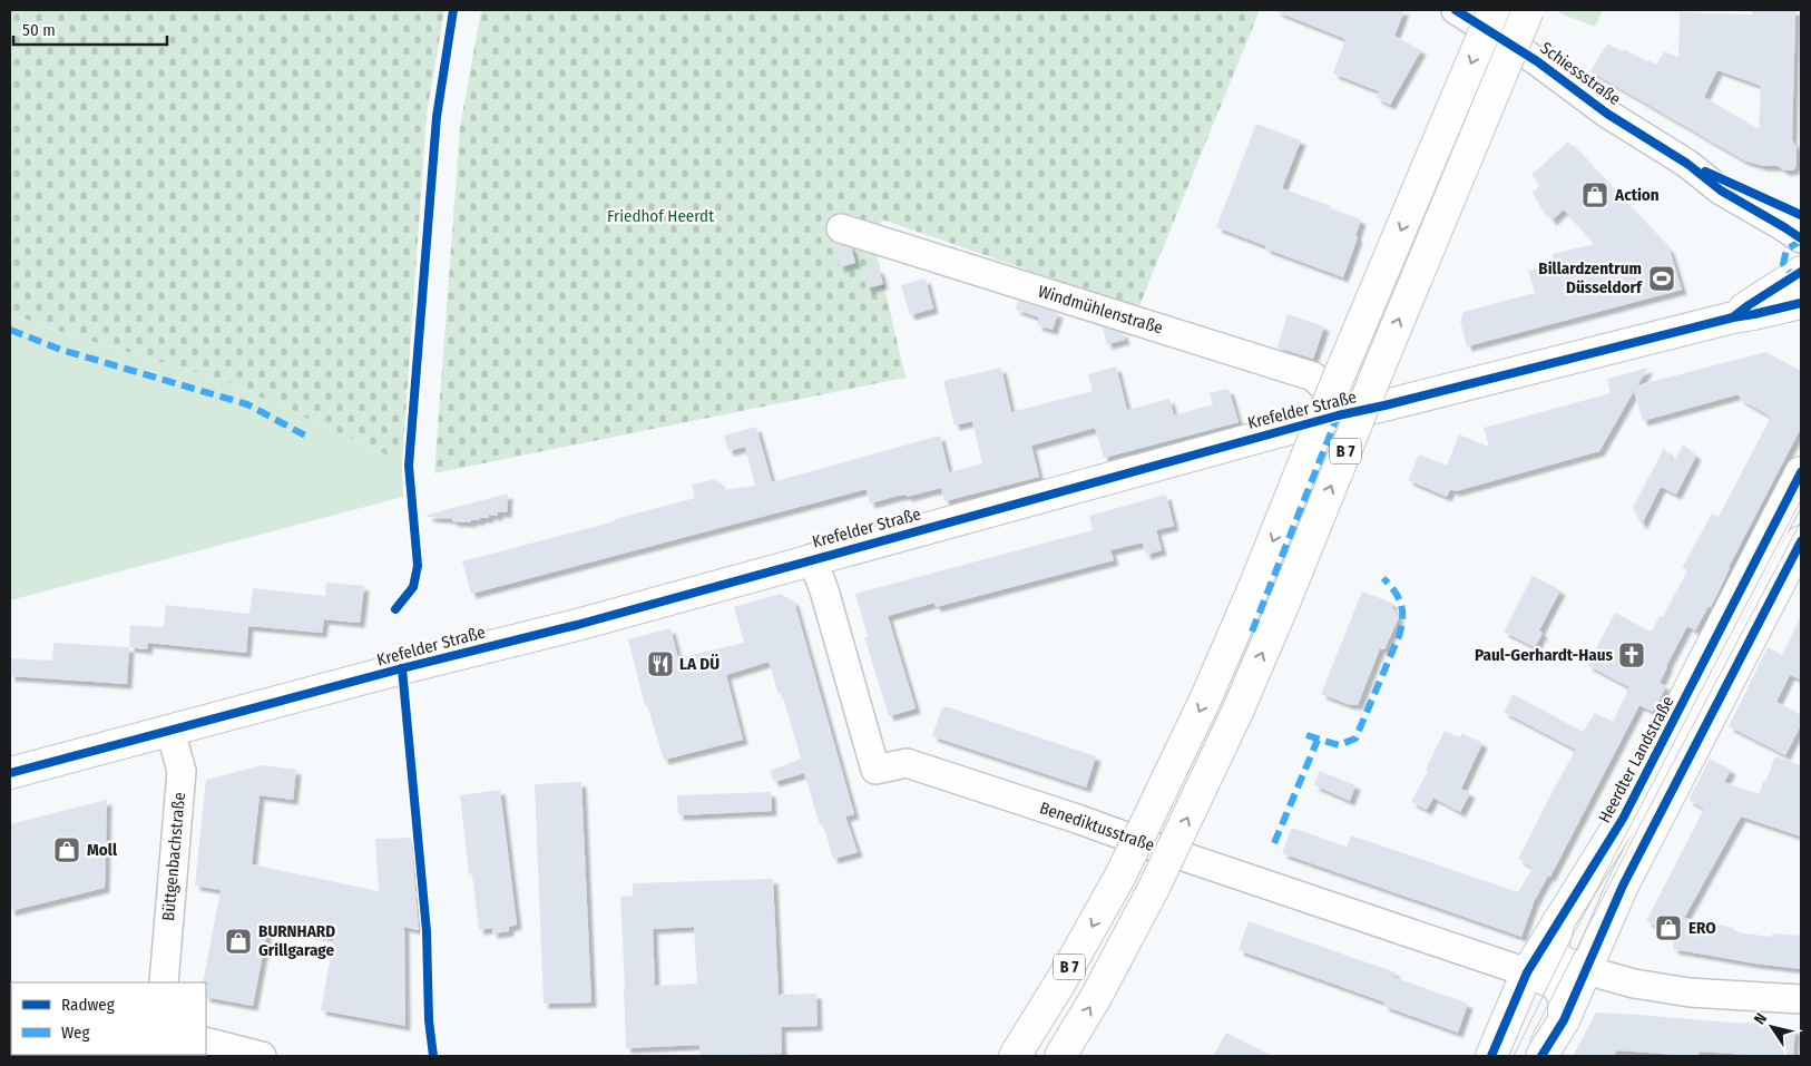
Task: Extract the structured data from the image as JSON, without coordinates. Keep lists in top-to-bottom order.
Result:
{
  "streets": {
    "main road": ["Krefelder Straße", "B 7", "Heerdter Landstraße"],
    "street": [
      "Schiessstraße",
      "Windmühlenstraße",
      "Benediktusstraße",
      "Büttgenbachstraße"
    ]
  },
  "crossings": [
    ["Windmühlenstraße", "Krefelder Straße"],
    ["Krefelder Straße", "Benediktusstraße"],
    ["Krefelder Straße", "Büttgenbachstraße"],
    ["Heerdter Landstraße", "Benediktusstraße"]
  ],
  "parks": ["Friedhof Heerdt"],
  "places": {
    "shop": [
      "Action",
      "Moll",
      "ERO",
      "BURNHARD Grillgarage"
    ],
    "sports": ["Billardzentrum Düsseldorf"],
    "church": ["Paul-Gerhardt-Haus"],
    "restaurant": ["LA DÜ"]
  },
  "legend": ["Radweg", "Weg"],
  "scale_bar": "50 m",
  "north": "top left"
}
